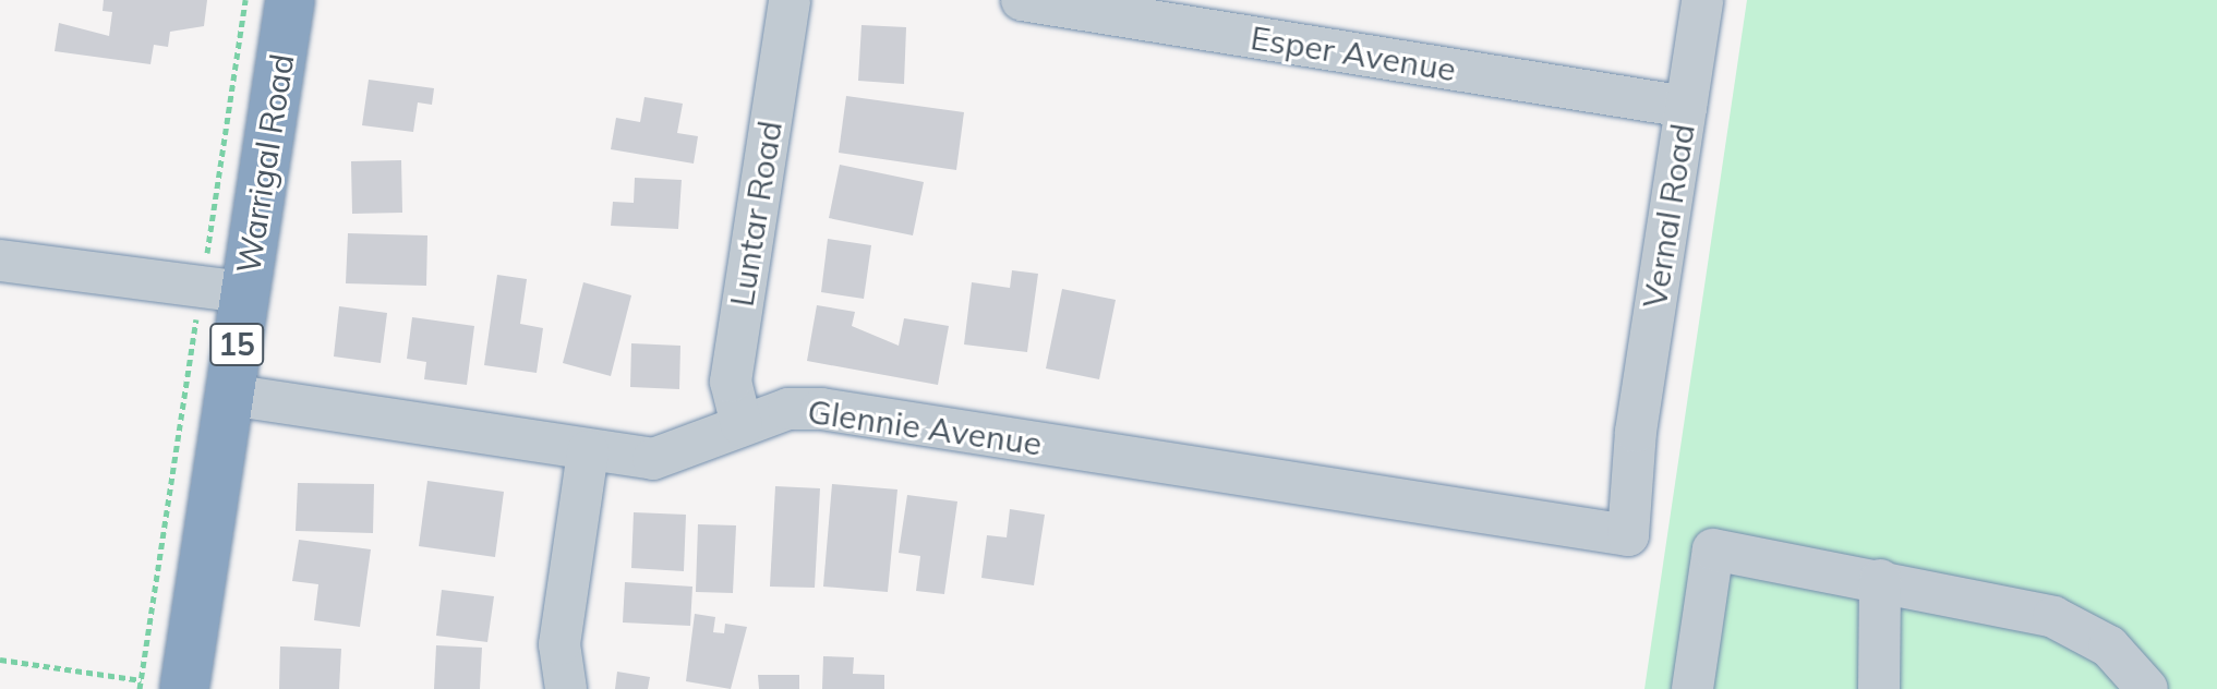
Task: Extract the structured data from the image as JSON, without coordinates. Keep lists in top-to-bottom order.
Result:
{
  "streets": {
    "highway": ["Warrigal Road", "15"],
    "street": [
      "Esper Avenue",
      "Luntar Road",
      "Vernal Road",
      "Glennie Avenue"
    ]
  },
  "crossings": [
    ["Esper Avenue", "Vernal Road"],
    ["Warrigal Road", "Glennie Avenue"],
    ["Luntar Road", "Glennie Avenue"],
    ["Vernal Road", "Glennie Avenue"]
  ]
}
